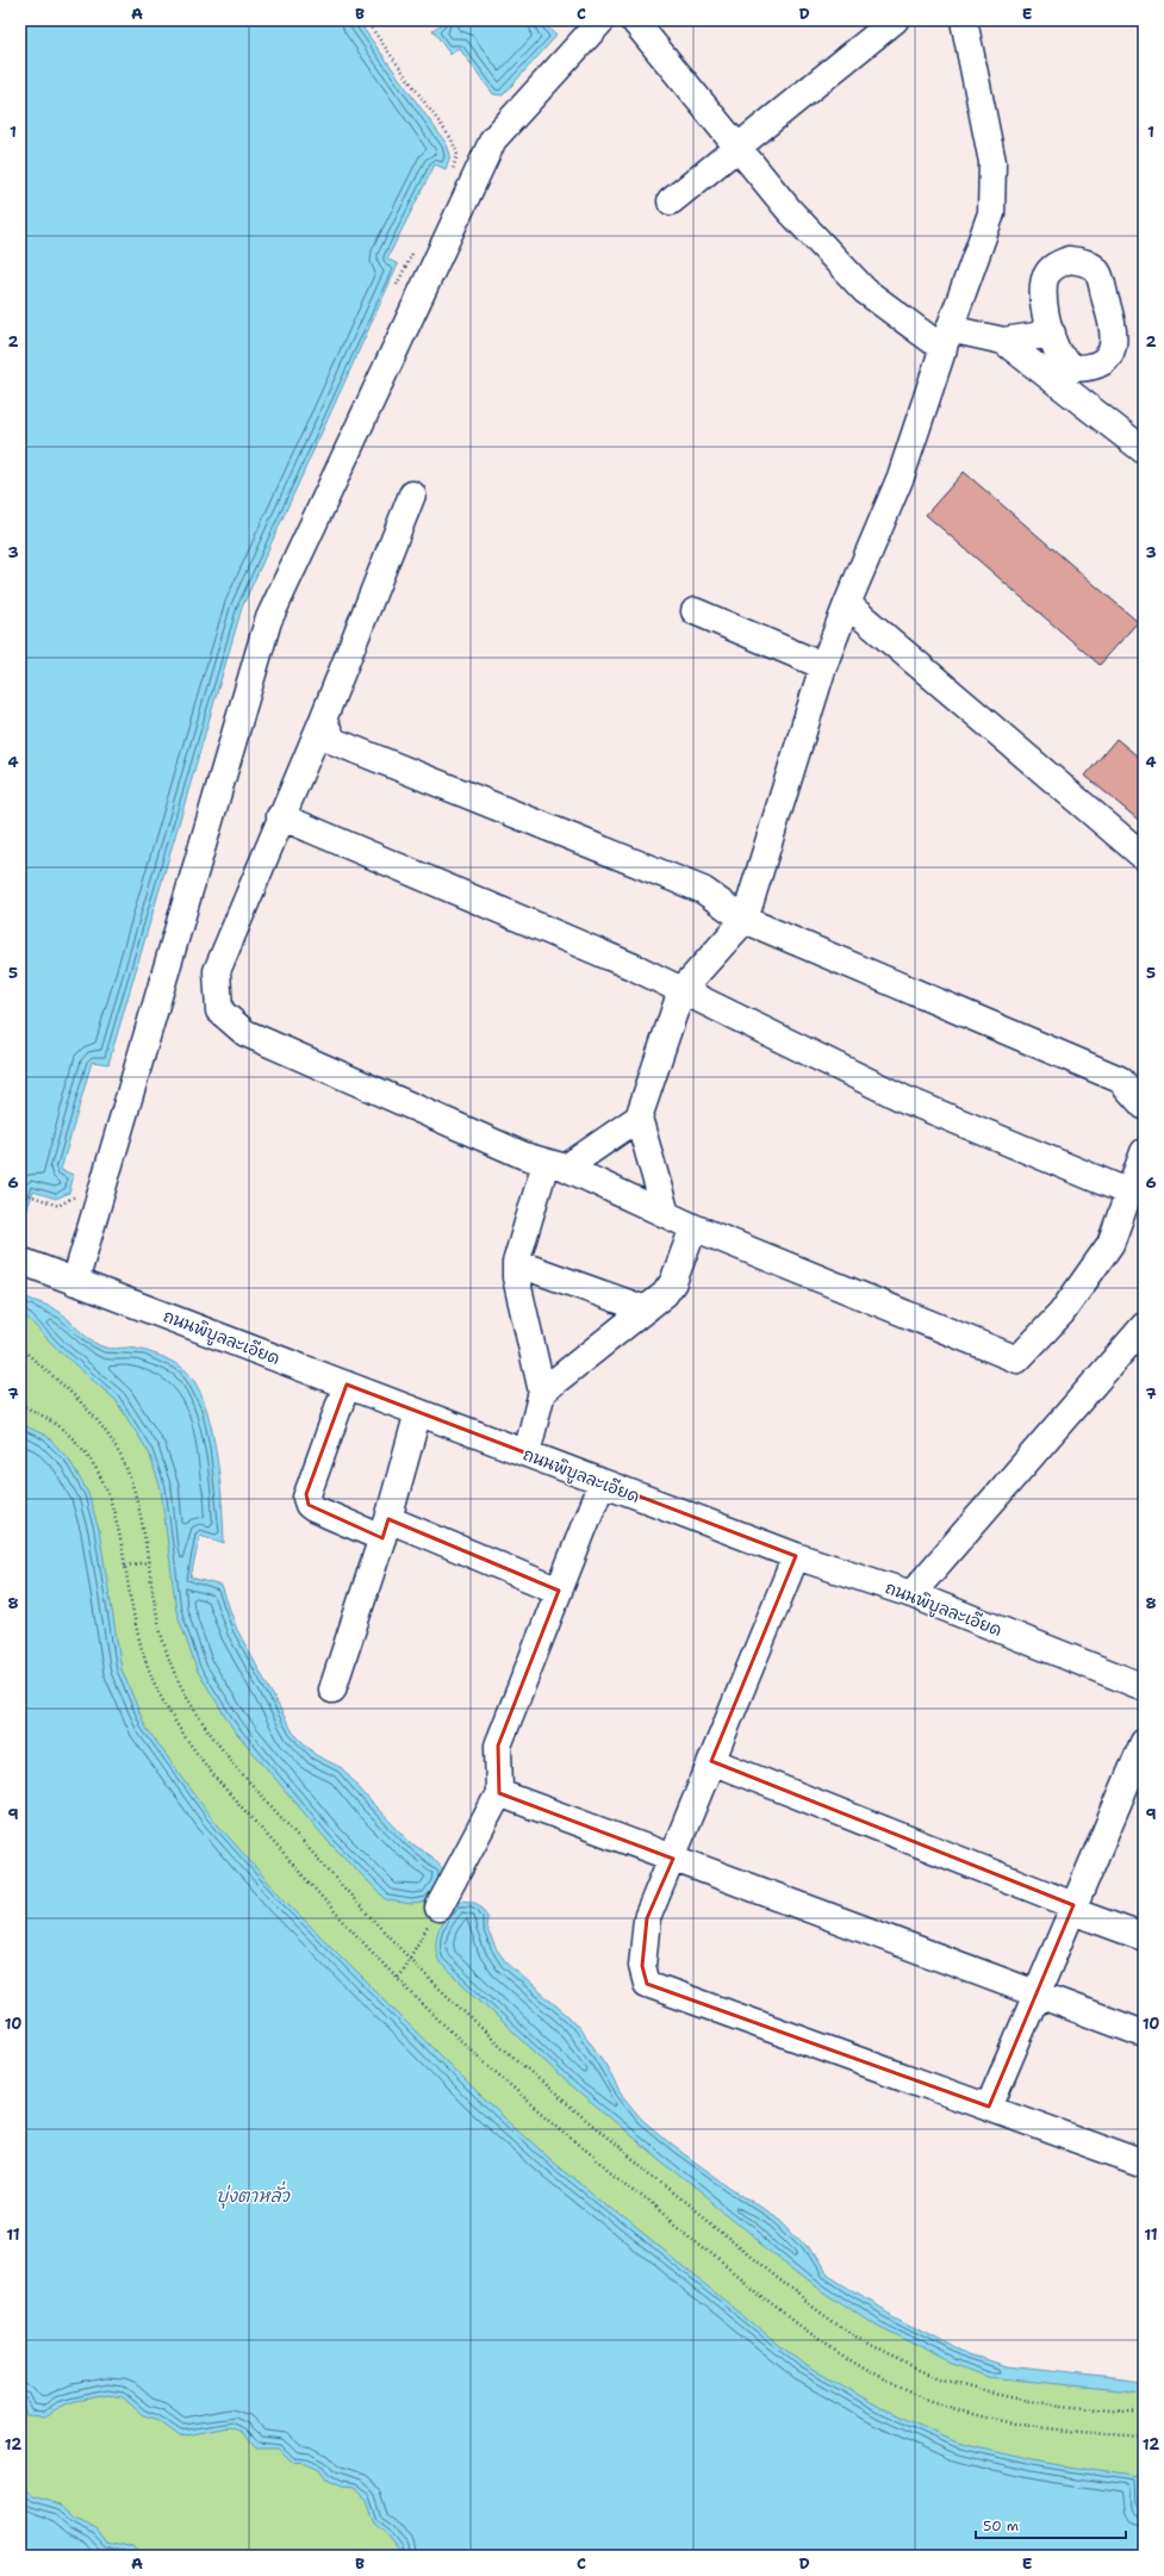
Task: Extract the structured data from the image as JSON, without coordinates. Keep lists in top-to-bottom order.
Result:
{
  "streets": {
    "street": ["ถนนพิบูลละเอียด"]
  },
  "water": ["บุ่งตาหลั่ว"],
  "scale_bar": "50 m",
  "grid": {
    "columns": [
      "A",
      "B",
      "C",
      "D",
      "E"
    ],
    "rows": [
      "1",
      "2",
      "3",
      "4",
      "5",
      "6",
      "7",
      "8",
      "9",
      "10",
      "11",
      "12"
    ]
  }
}
